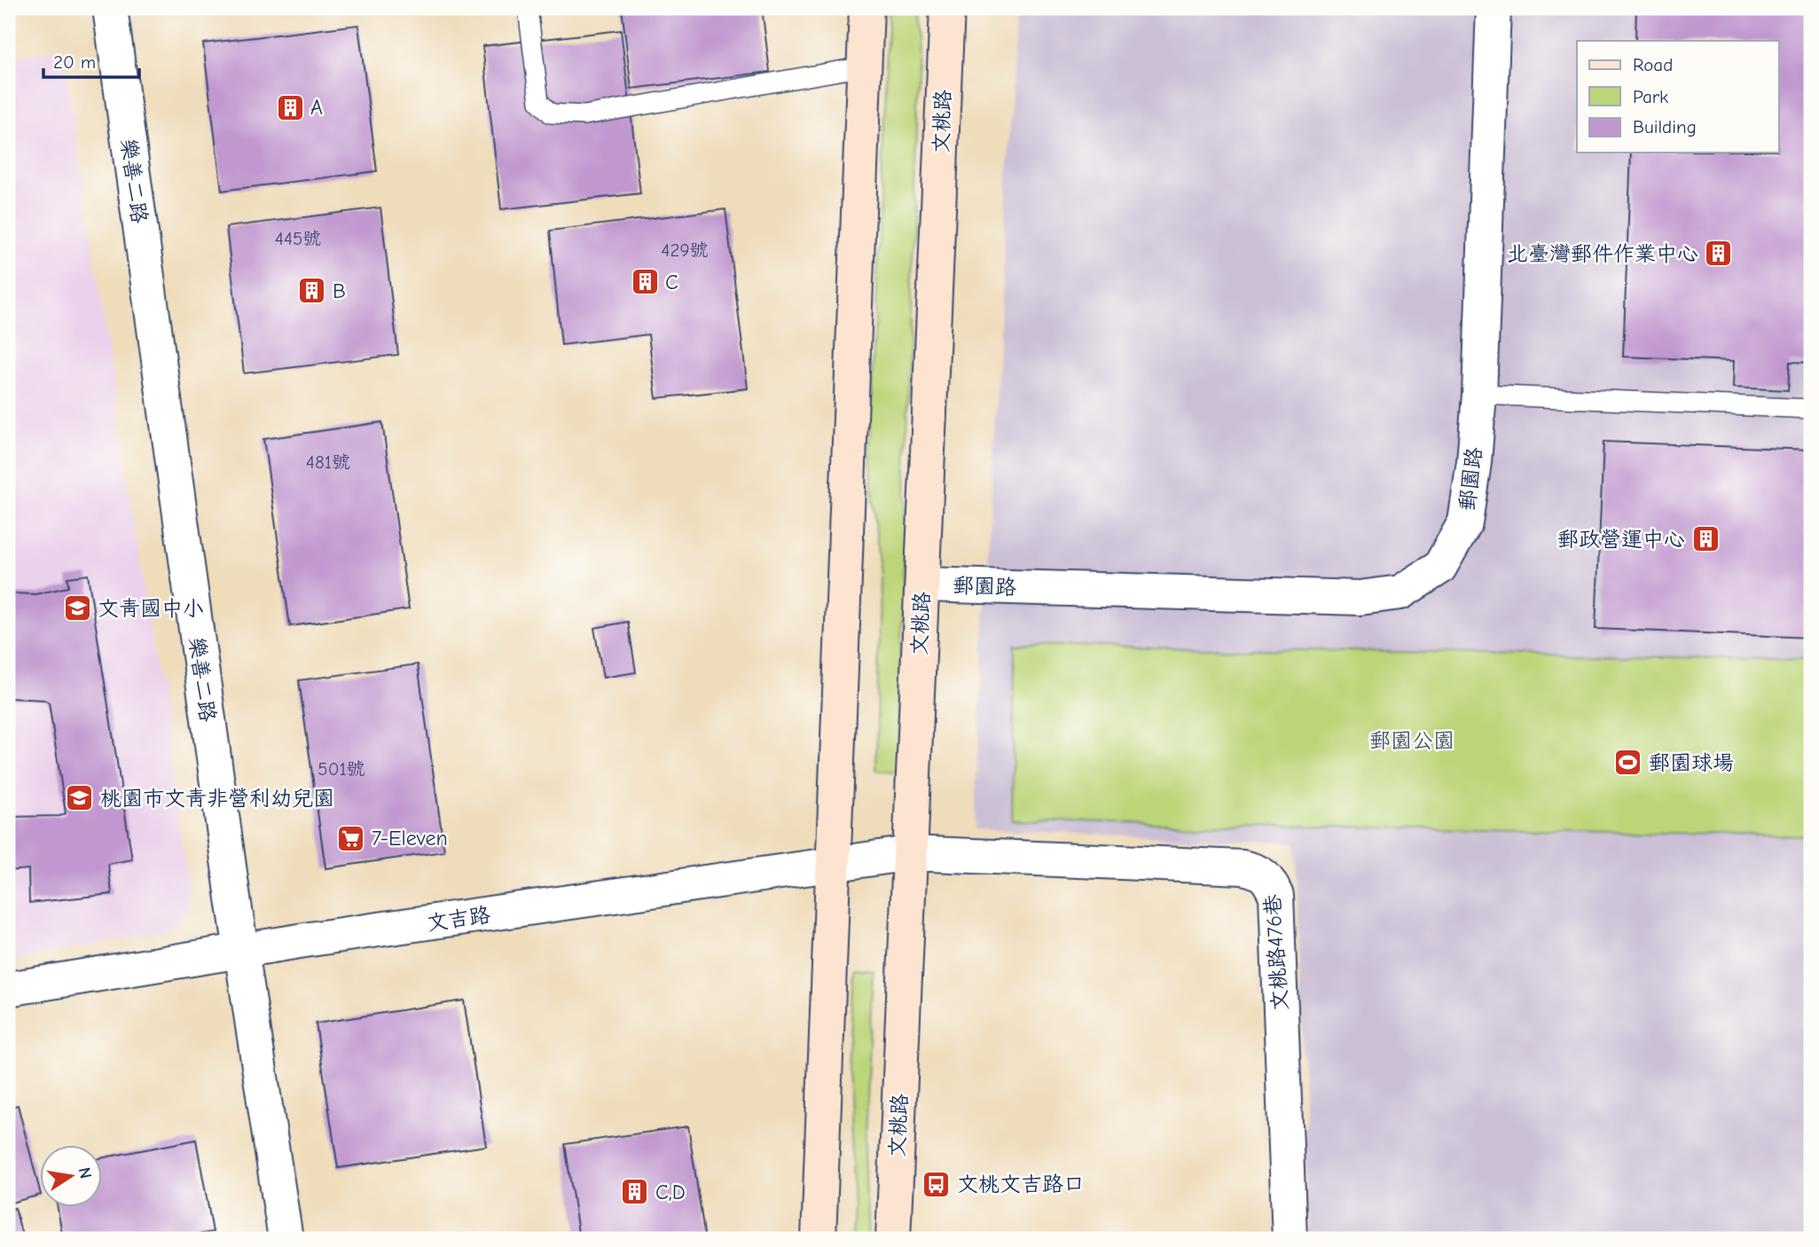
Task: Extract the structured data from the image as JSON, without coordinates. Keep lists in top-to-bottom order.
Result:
{
  "streets": {
    "street": [
      "文桃路",
      "樂善二路",
      "郵園路",
      "文吉路",
      "文桃路476巷"
    ]
  },
  "crossings": [
    ["文桃路", "郵園路"],
    ["文桃路", "文吉路"],
    ["文桃路", "文桃路476巷"],
    ["樂善二路", "文吉路"],
    ["文吉路", "文桃路476巷"]
  ],
  "parks": ["郵園公園"],
  "places": {
    "building": [
      "A",
      "北臺灣郵件作業中心",
      "C",
      "B",
      "郵政營運中心",
      "C,D"
    ],
    "school or university": ["文青國中小", "桃園市文青非營利幼兒園"],
    "sports": ["郵園球場"],
    "supermarket": ["7-Eleven"],
    "bus stop": ["文桃文吉路口"]
  },
  "house_numbers": [
    "445號",
    "429號",
    "481號",
    "501號"
  ],
  "legend": ["Road", "Park", "Building"],
  "scale_bar": "20 m",
  "north": "right"
}
